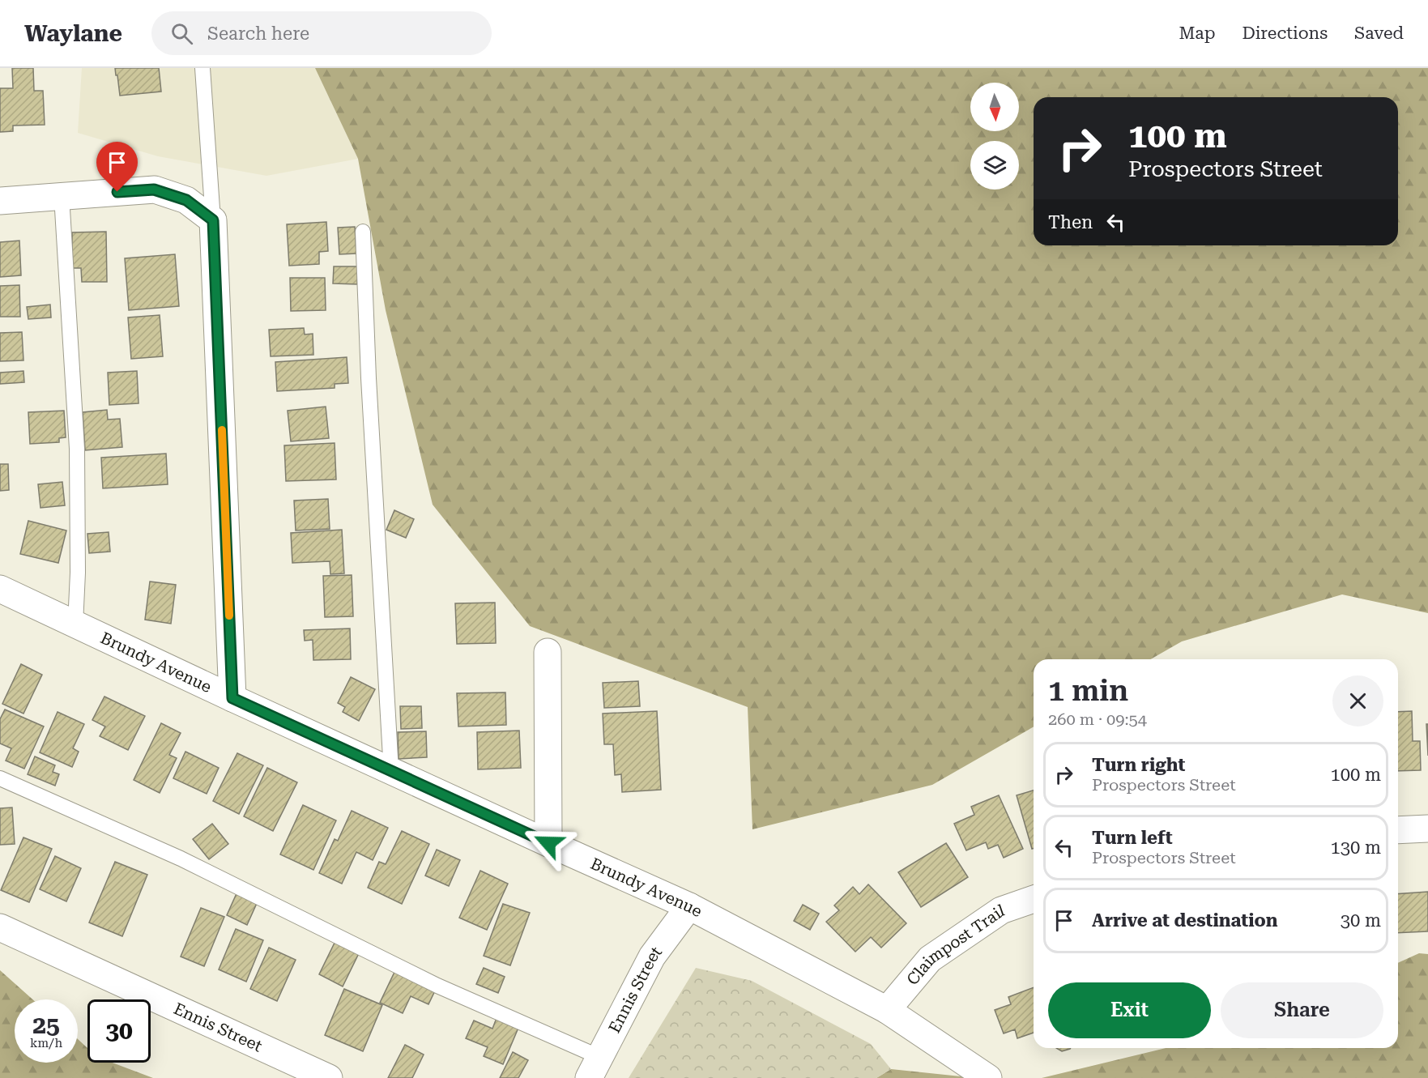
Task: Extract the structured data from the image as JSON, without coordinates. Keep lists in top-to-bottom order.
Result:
{
  "streets": {
    "street": ["Brundy Avenue", "Claimpost Trail", "Ennis Street"]
  },
  "crossings": [
    ["Brundy Avenue", "Claimpost Trail"],
    ["Brundy Avenue", "Ennis Street"]
  ],
  "north": "bottom",
  "page": {
    "header": "Waylane",
    "search": "Search here",
    "nav": ["Map", "Directions", "Saved"],
    "turn": ["100 m", "Prospectors Street"],
    "then": "Then",
    "heading": ["1 min", "260 m · 09:54"],
    "list": [
      {
        "name": "Turn right",
        "note": "Prospectors Street",
        "value": "100 m"
      },
      {
        "name": "Turn left",
        "note": "Prospectors Street",
        "value": "130 m"
      },
      {
        "name": "Arrive at destination",
        "value": "30 m"
      }
    ],
    "buttons": ["Exit", "Share"],
    "speed": "25 km/h",
    "limit": "30"
  }
}
